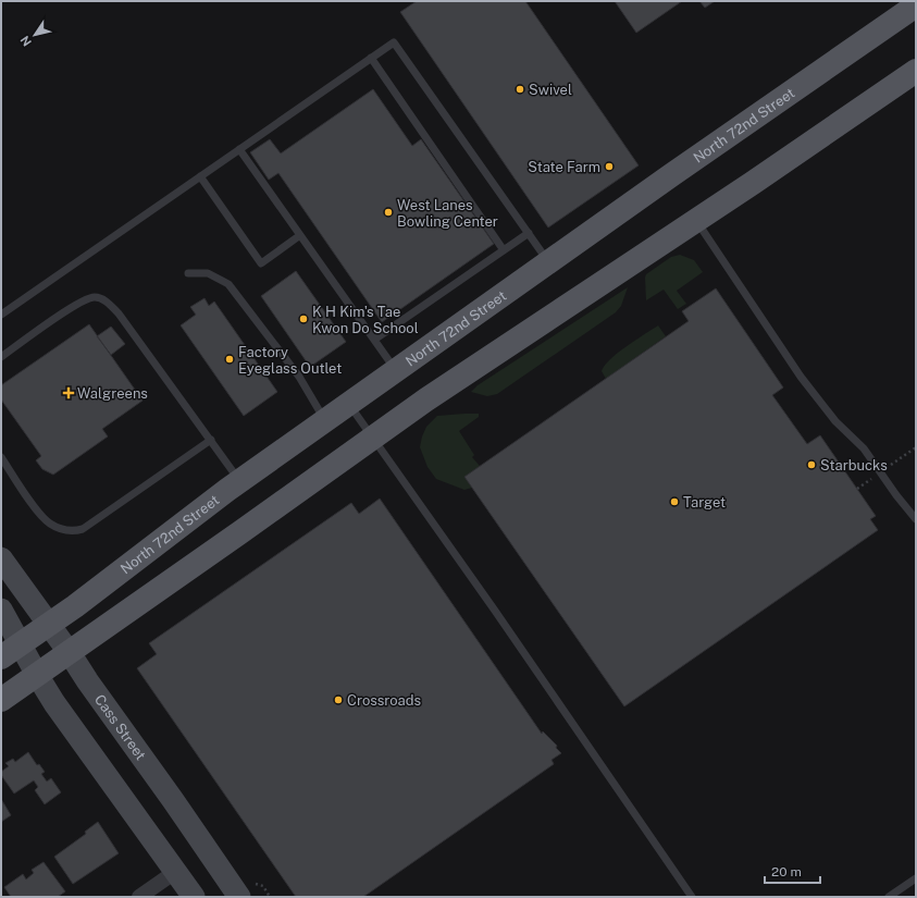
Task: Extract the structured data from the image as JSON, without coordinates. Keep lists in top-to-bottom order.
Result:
{
  "streets": {
    "main road": ["North 72nd Street", "Cass Street"]
  },
  "crossings": [
    ["North 72nd Street", "Cass Street"]
  ],
  "places": {
    "other": [
      "Swivel",
      "State Farm",
      "West Lanes Bowling Center",
      "K H Kim's Tae Kwon Do School",
      "Factory Eyeglass Outlet",
      "Starbucks",
      "Target",
      "Crossroads"
    ],
    "health": ["Walgreens"]
  },
  "scale_bar": "20 m",
  "north": "bottom left"
}
